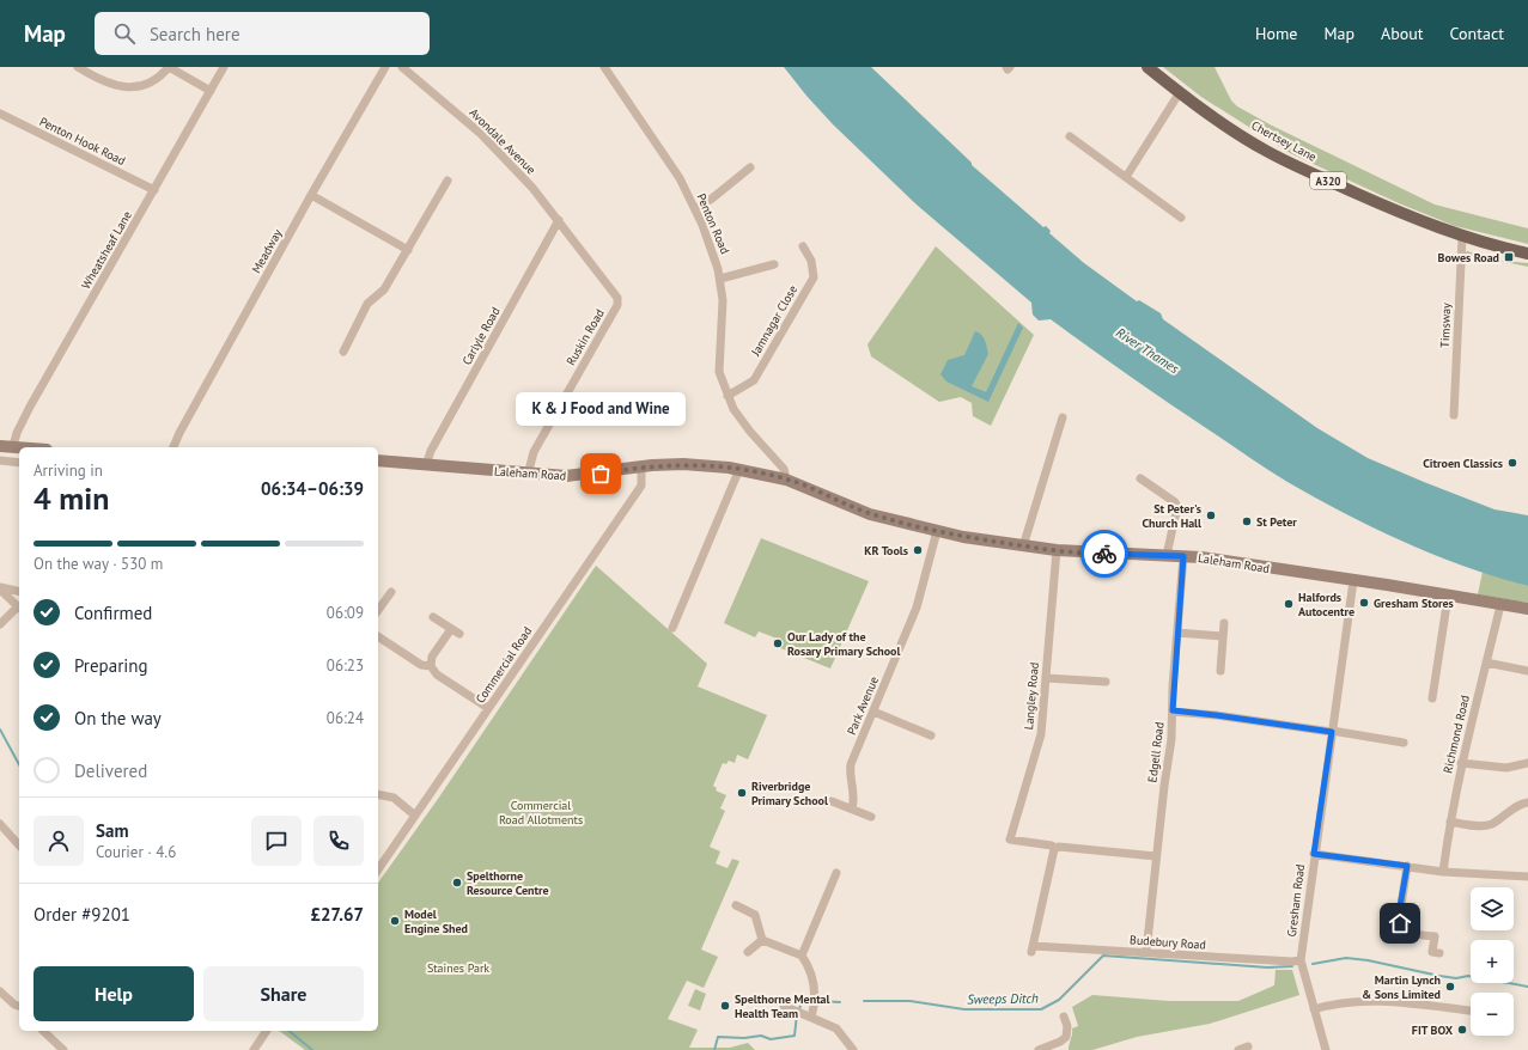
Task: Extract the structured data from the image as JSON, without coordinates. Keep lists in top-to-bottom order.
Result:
{
  "streets": {
    "main road": ["Chertsey Lane", "A320", "Laleham Road"],
    "street": [
      "Penton Hook Road",
      "Avondale Avenue",
      "Penton Road",
      "Wheatsheaf Lane",
      "Meadway",
      "Jamnagar Close",
      "Timsway",
      "Carlyle Road",
      "Ruskin Road",
      "Commercial Road",
      "Langley Road",
      "Park Avenue",
      "Richmond Road",
      "Edgell Road",
      "Gresham Road",
      "Budebury Road"
    ]
  },
  "crossings": [
    ["Penton Hook Road", "Wheatsheaf Lane"],
    ["Avondale Avenue", "Carlyle Road"],
    ["Avondale Avenue", "Ruskin Road"],
    ["Chertsey Lane", "Timsway"],
    ["Penton Road", "Jamnagar Close"],
    ["Penton Road", "Laleham Road"],
    ["Carlyle Road", "Ruskin Road"],
    ["Carlyle Road", "Laleham Road"],
    ["Ruskin Road", "Laleham Road"],
    ["Laleham Road", "Commercial Road"],
    ["Laleham Road", "Langley Road"],
    ["Laleham Road", "Park Avenue"],
    ["Laleham Road", "Richmond Road"],
    ["Laleham Road", "Edgell Road"],
    ["Laleham Road", "Gresham Road"],
    ["Langley Road", "Budebury Road"],
    ["Edgell Road", "Budebury Road"],
    ["Gresham Road", "Budebury Road"]
  ],
  "water": ["River Thames", "Sweeps Ditch"],
  "parks": ["Commercial Road Allotments", "Staines Park"],
  "places": {
    "transit": ["Bowes Road"],
    "other": [
      "Citroen Classics",
      "K & J Food and Wine",
      "St Peter's Church Hall",
      "St Peter",
      "KR Tools",
      "Gresham Stores",
      "Halfords Autocentre",
      "Our Lady of the Rosary Primary School",
      "Riverbridge Primary School",
      "Spelthorne Resource Centre",
      "Model Engine Shed",
      "Martin Lynch & Sons Limited",
      "Spelthorne Mental Health Team",
      "FIT BOX"
    ]
  },
  "page": {
    "header": "Map",
    "search": "Search here",
    "nav": [
      "Home",
      "Map",
      "About",
      "Contact"
    ],
    "bubble": "K & J Food and Wine",
    "heading": ["4 min", "Arriving in", "06:34–06:39"],
    "panel": [
      "Sam",
      "Courier · 4.6",
      "Order #9201",
      "£27.67"
    ],
    "bar": "On the way · 530 m",
    "list": [
      ["Confirmed", "06:09"],
      ["Preparing", "06:23"],
      ["On the way", "06:24"],
      "Delivered"
    ],
    "map_buttons": ["+", "−"],
    "buttons": ["Help", "Share"]
  }
}
